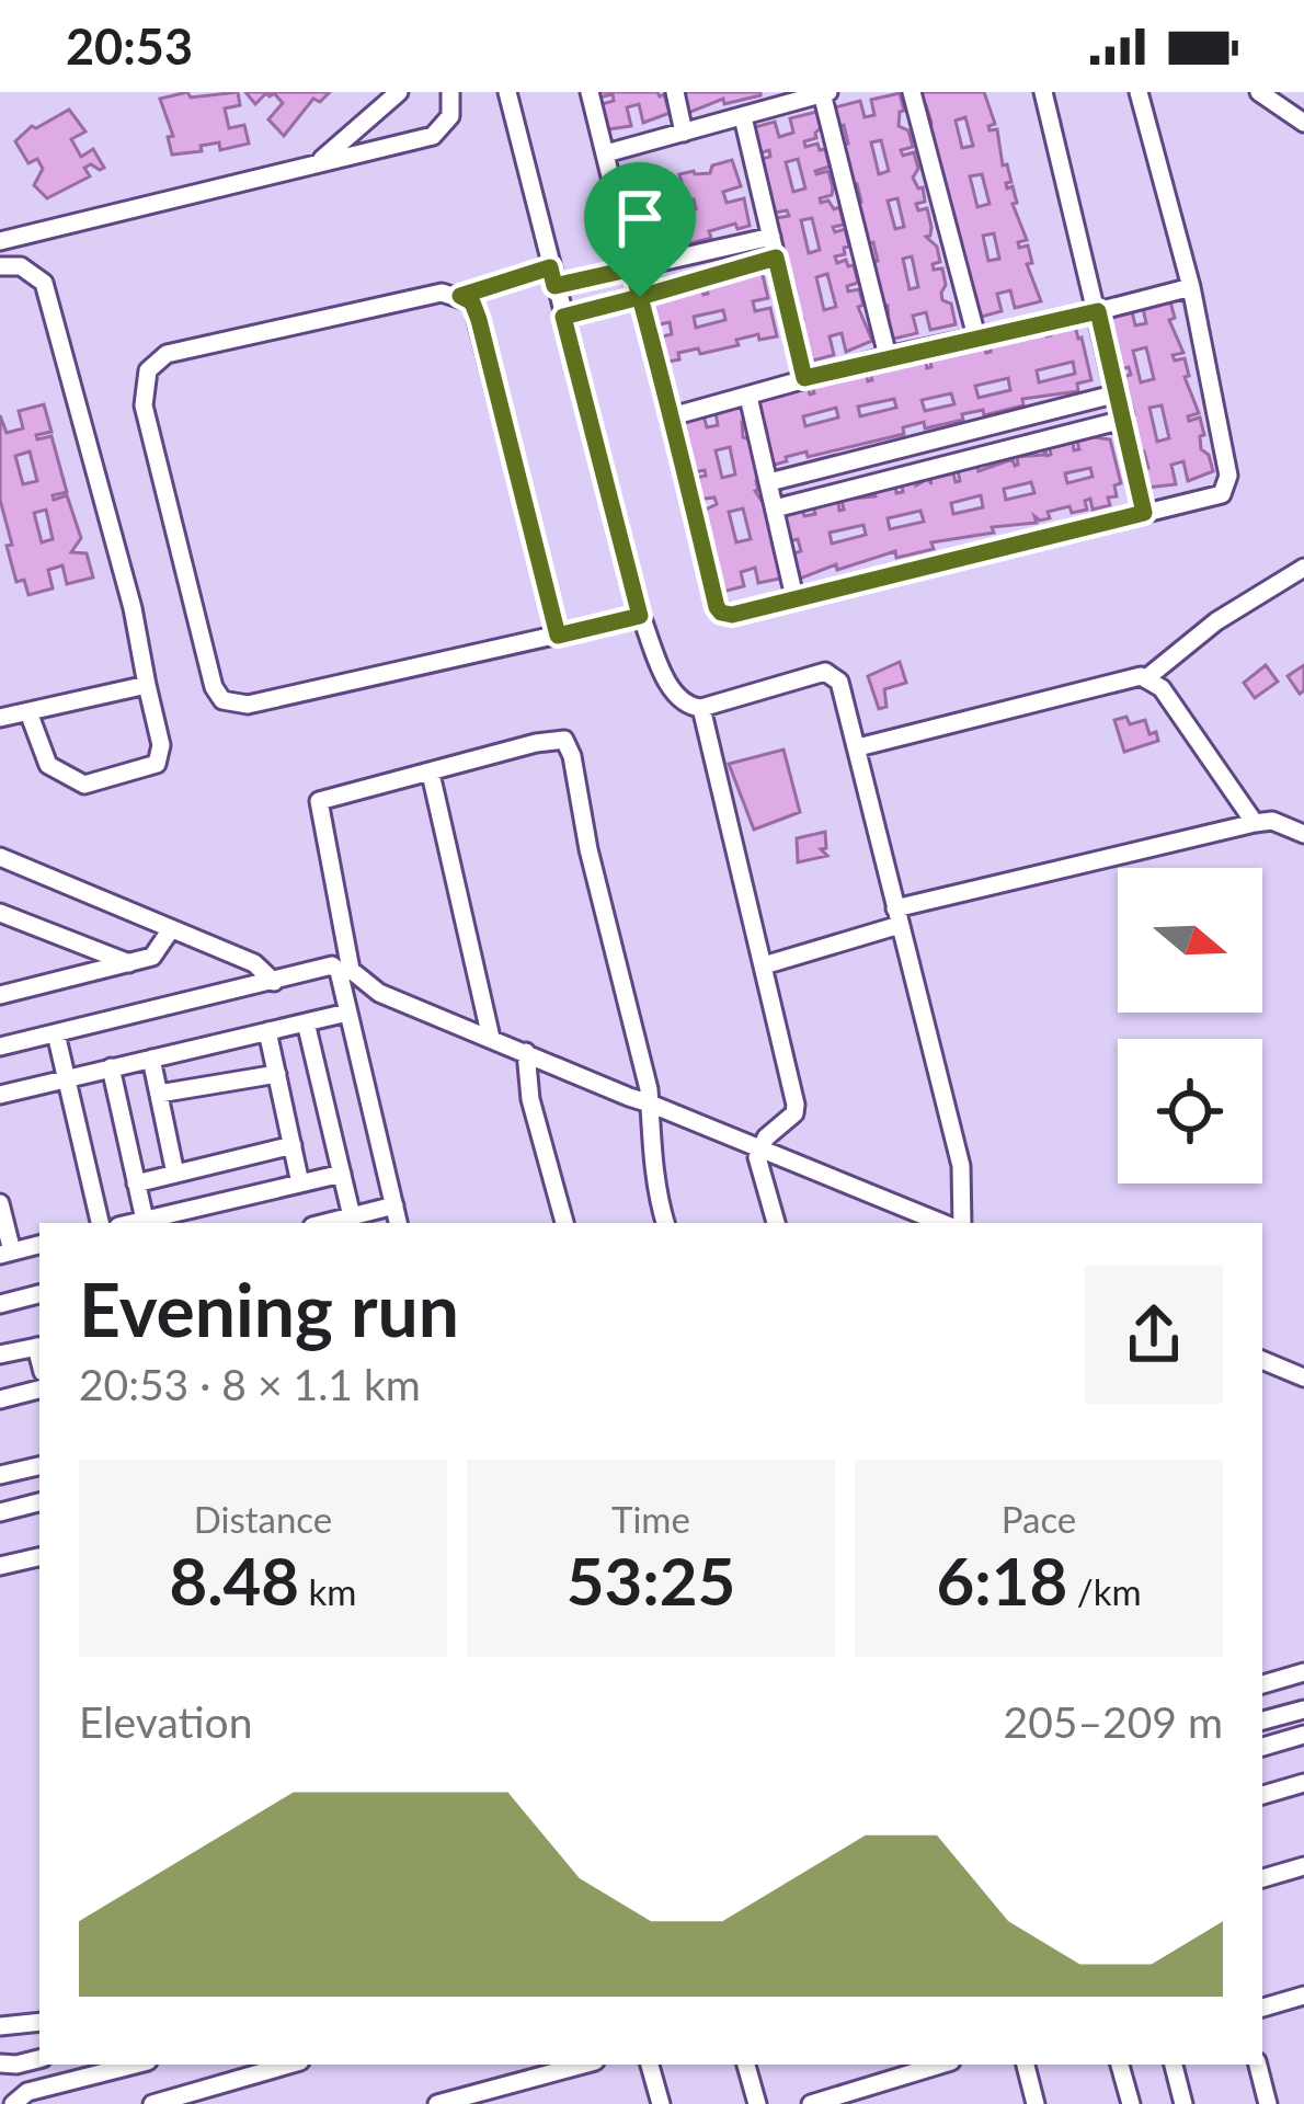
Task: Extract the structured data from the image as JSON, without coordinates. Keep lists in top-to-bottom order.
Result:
{
  "north": "right",
  "page": {
    "status": "20:53",
    "heading": ["Evening run", "20:53 · 8 × 1.1 km"],
    "stats": [
      ["Distance", "8.48 km"],
      ["Time", "53:25"],
      ["Pace", "6:18 /km"]
    ],
    "chart": ["Elevation", "205–209 m"]
  }
}
